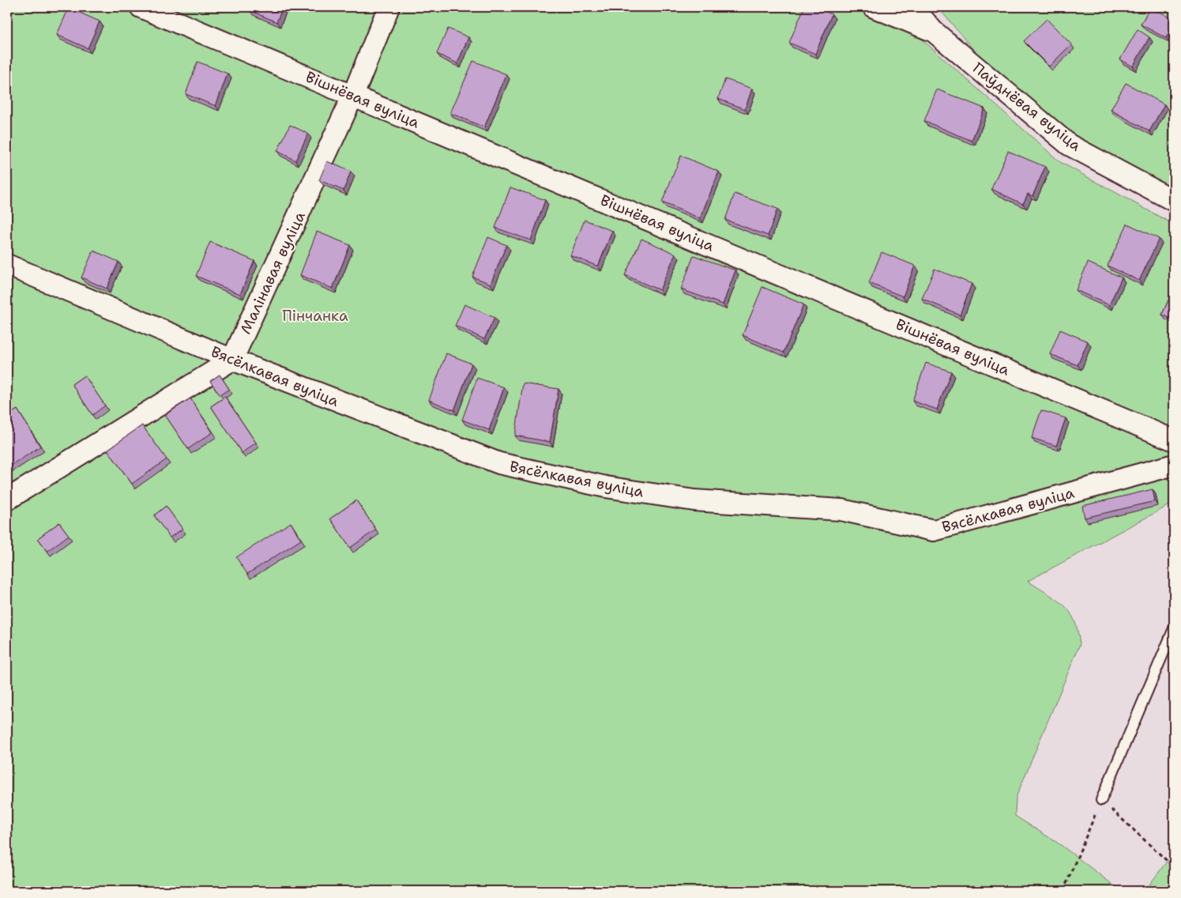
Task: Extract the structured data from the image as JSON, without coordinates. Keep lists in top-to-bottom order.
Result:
{
  "streets": {
    "street": [
      "Вішнёвая вуліца",
      "Паўднёвая вуліца",
      "Малінавая вуліца",
      "Вясёлкавая вуліца"
    ]
  },
  "crossings": [
    ["Вішнёвая вуліца", "Малінавая вуліца"],
    ["Малінавая вуліца", "Вясёлкавая вуліца"]
  ],
  "parks": ["Пінчанка"]
}
